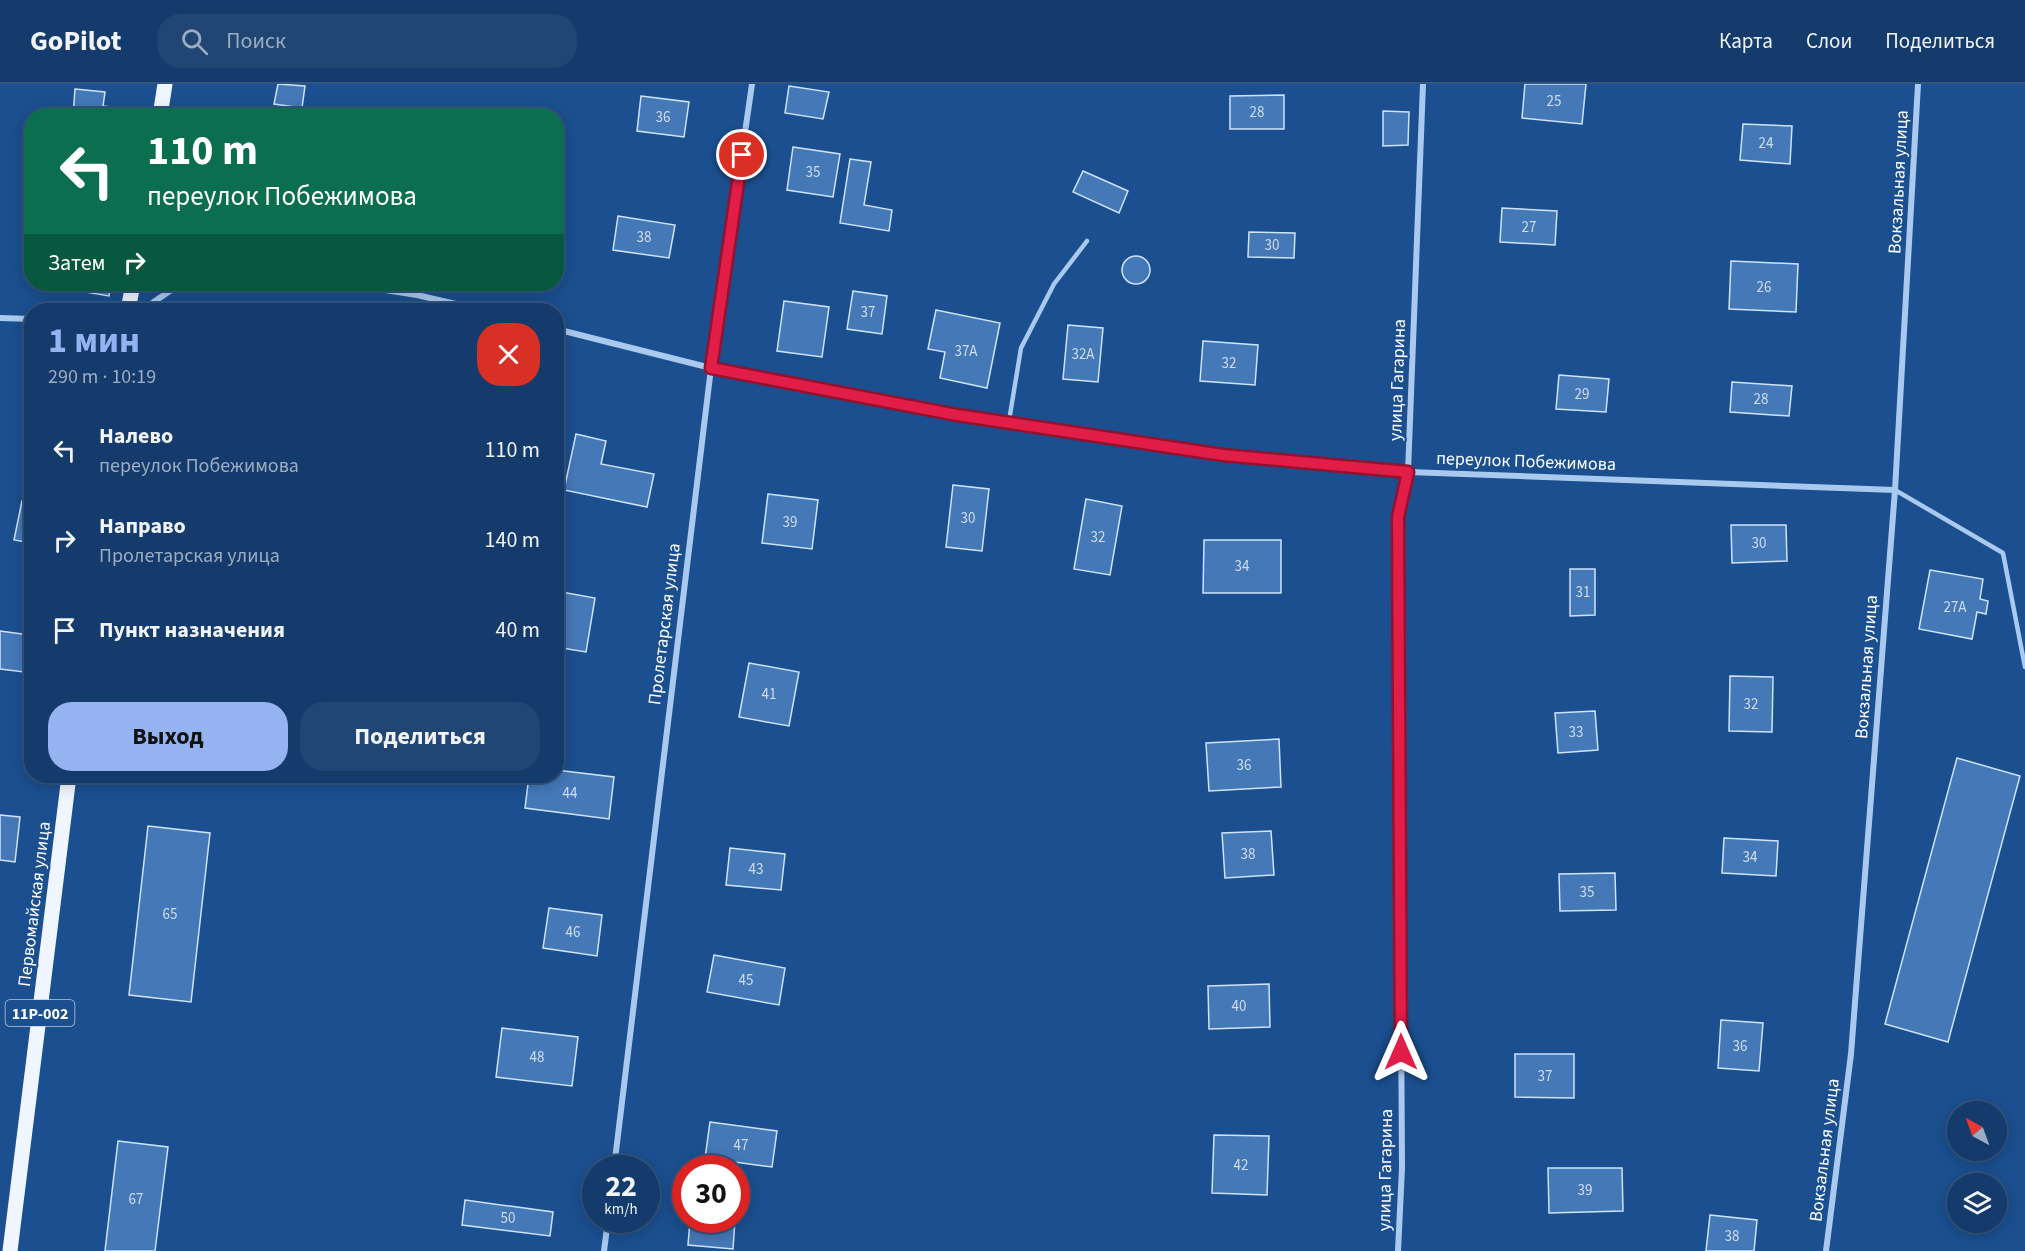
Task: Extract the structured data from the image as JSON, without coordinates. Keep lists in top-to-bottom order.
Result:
{
  "streets": {
    "main road": ["Первомайская улица", "11Р-002"],
    "street": [
      "Вокзальная улица",
      "улица Гагарина",
      "переулок Побежимова",
      "Пролетарская улица"
    ]
  },
  "crossings": [
    ["Вокзальная улица", "переулок Побежимова"],
    ["улица Гагарина", "переулок Побежимова"],
    ["переулок Побежимова", "Пролетарская улица"]
  ],
  "house_numbers": [
    "25",
    "28",
    "36",
    "24",
    "35",
    "27",
    "38",
    "30",
    "26",
    "37",
    "37А",
    "32А",
    "32",
    "29",
    "28",
    "30",
    "39",
    "32",
    "30",
    "34",
    "31",
    "27А",
    "41",
    "32",
    "33",
    "36",
    "44",
    "38",
    "34",
    "43",
    "35",
    "65",
    "46",
    "45",
    "40",
    "36",
    "48",
    "37",
    "47",
    "42",
    "39",
    "67",
    "50",
    "38"
  ],
  "north": "top left",
  "page": {
    "header": "GoPilot",
    "search": "Поиск",
    "nav": ["Карта", "Слои", "Поделиться"],
    "turn": ["110 m", "переулок Побежимова"],
    "then": "Затем",
    "heading": ["1 мин", "290 m · 10:19"],
    "list": [
      {
        "name": "Налево",
        "note": "переулок Побежимова",
        "value": "110 m"
      },
      {
        "name": "Направо",
        "note": "Пролетарская улица",
        "value": "140 m"
      },
      {
        "name": "Пункт назначения",
        "value": "40 m"
      }
    ],
    "buttons": ["Выход", "Поделиться"],
    "speed": "22 km/h",
    "limit": "30"
  }
}
